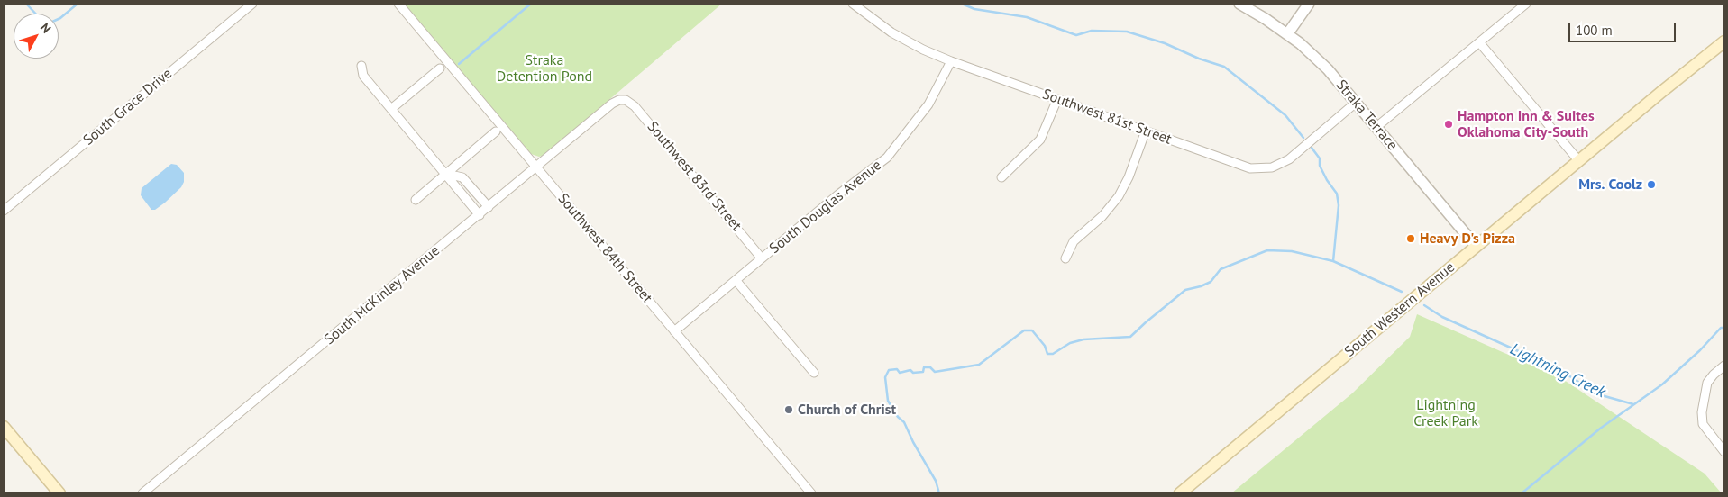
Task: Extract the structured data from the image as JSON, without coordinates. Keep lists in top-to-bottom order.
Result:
{
  "streets": {
    "main road": ["South Western Avenue"],
    "street": [
      "South Grace Drive",
      "Straka Terrace",
      "Southwest 81st Street",
      "Southwest 83rd Street",
      "South Douglas Avenue",
      "Southwest 84th Street",
      "South McKinley Avenue"
    ]
  },
  "crossings": [
    ["Straka Terrace", "Southwest 81st Street"],
    ["Straka Terrace", "South Western Avenue"],
    ["Southwest 81st Street", "South Douglas Avenue"],
    ["Southwest 83rd Street", "South Douglas Avenue"],
    ["Southwest 83rd Street", "South McKinley Avenue"],
    ["South Douglas Avenue", "Southwest 84th Street"],
    ["Southwest 84th Street", "South McKinley Avenue"]
  ],
  "water": ["Lightning Creek"],
  "parks": ["Straka Detention Pond", "Lightning Creek Park"],
  "places": [
    "Hampton Inn & Suites Oklahoma City-South",
    "Mrs. Coolz",
    "Heavy D's Pizza",
    "Church of Christ"
  ],
  "scale_bar": "100 m",
  "north": "top right"
}
